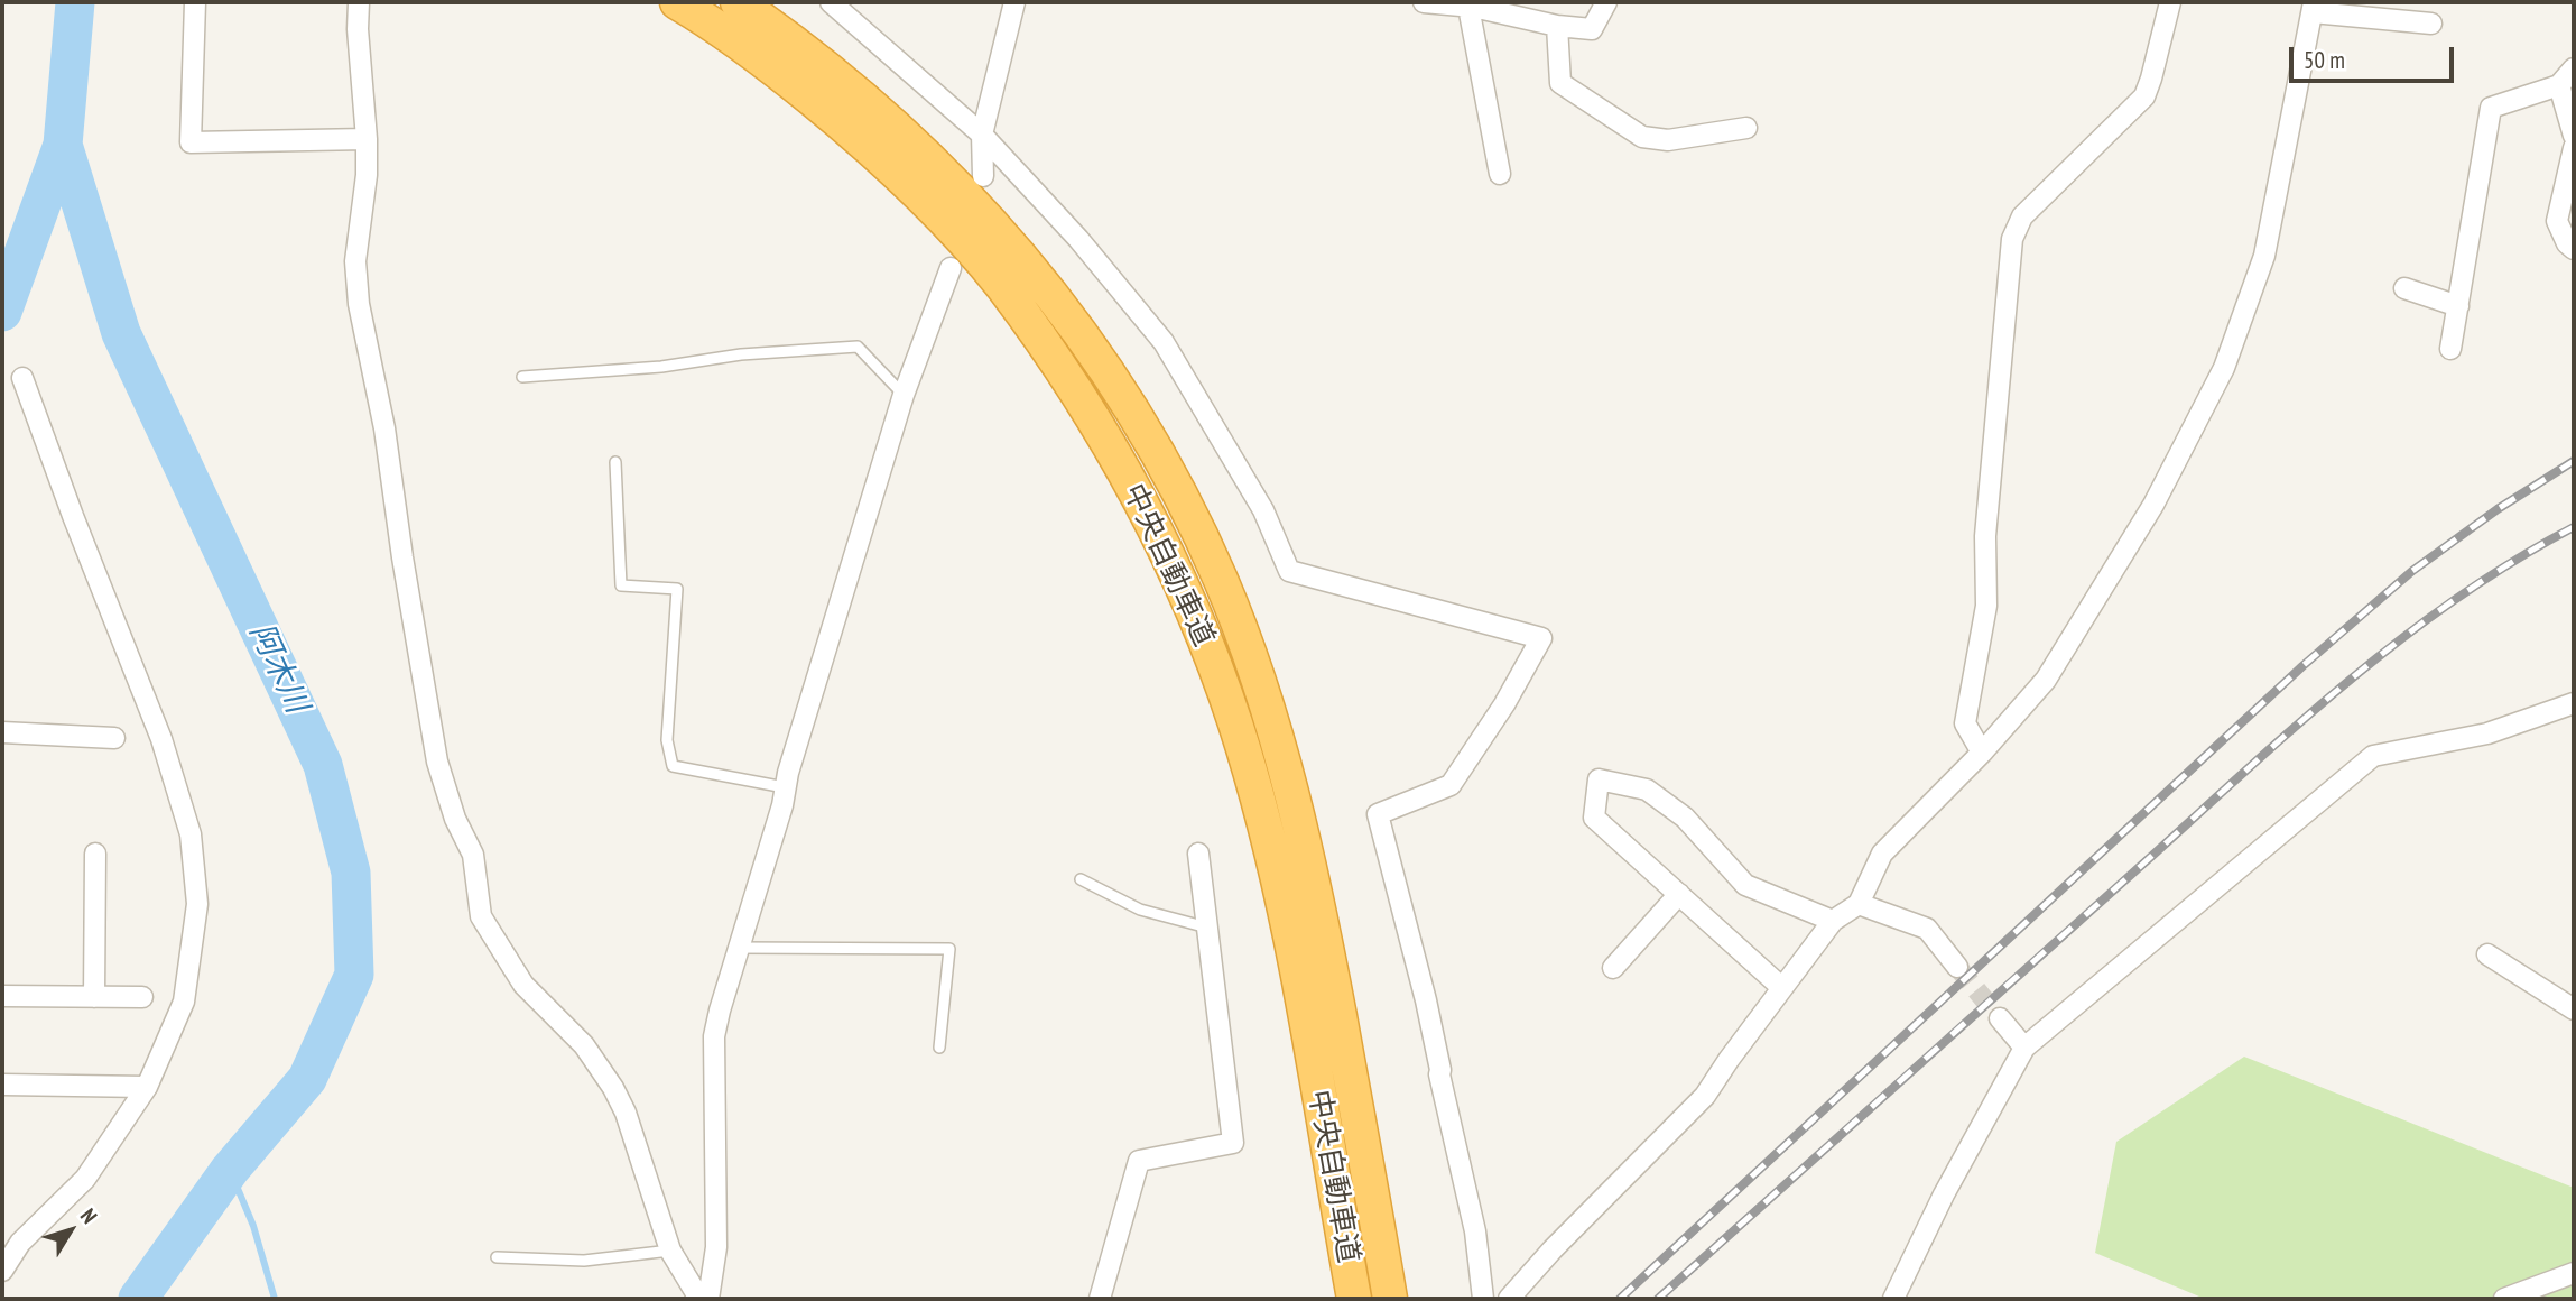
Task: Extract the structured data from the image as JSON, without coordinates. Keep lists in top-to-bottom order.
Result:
{
  "streets": {
    "highway": ["中央自動車道"]
  },
  "water": ["阿木川"],
  "scale_bar": "50 m",
  "north": "top right"
}
